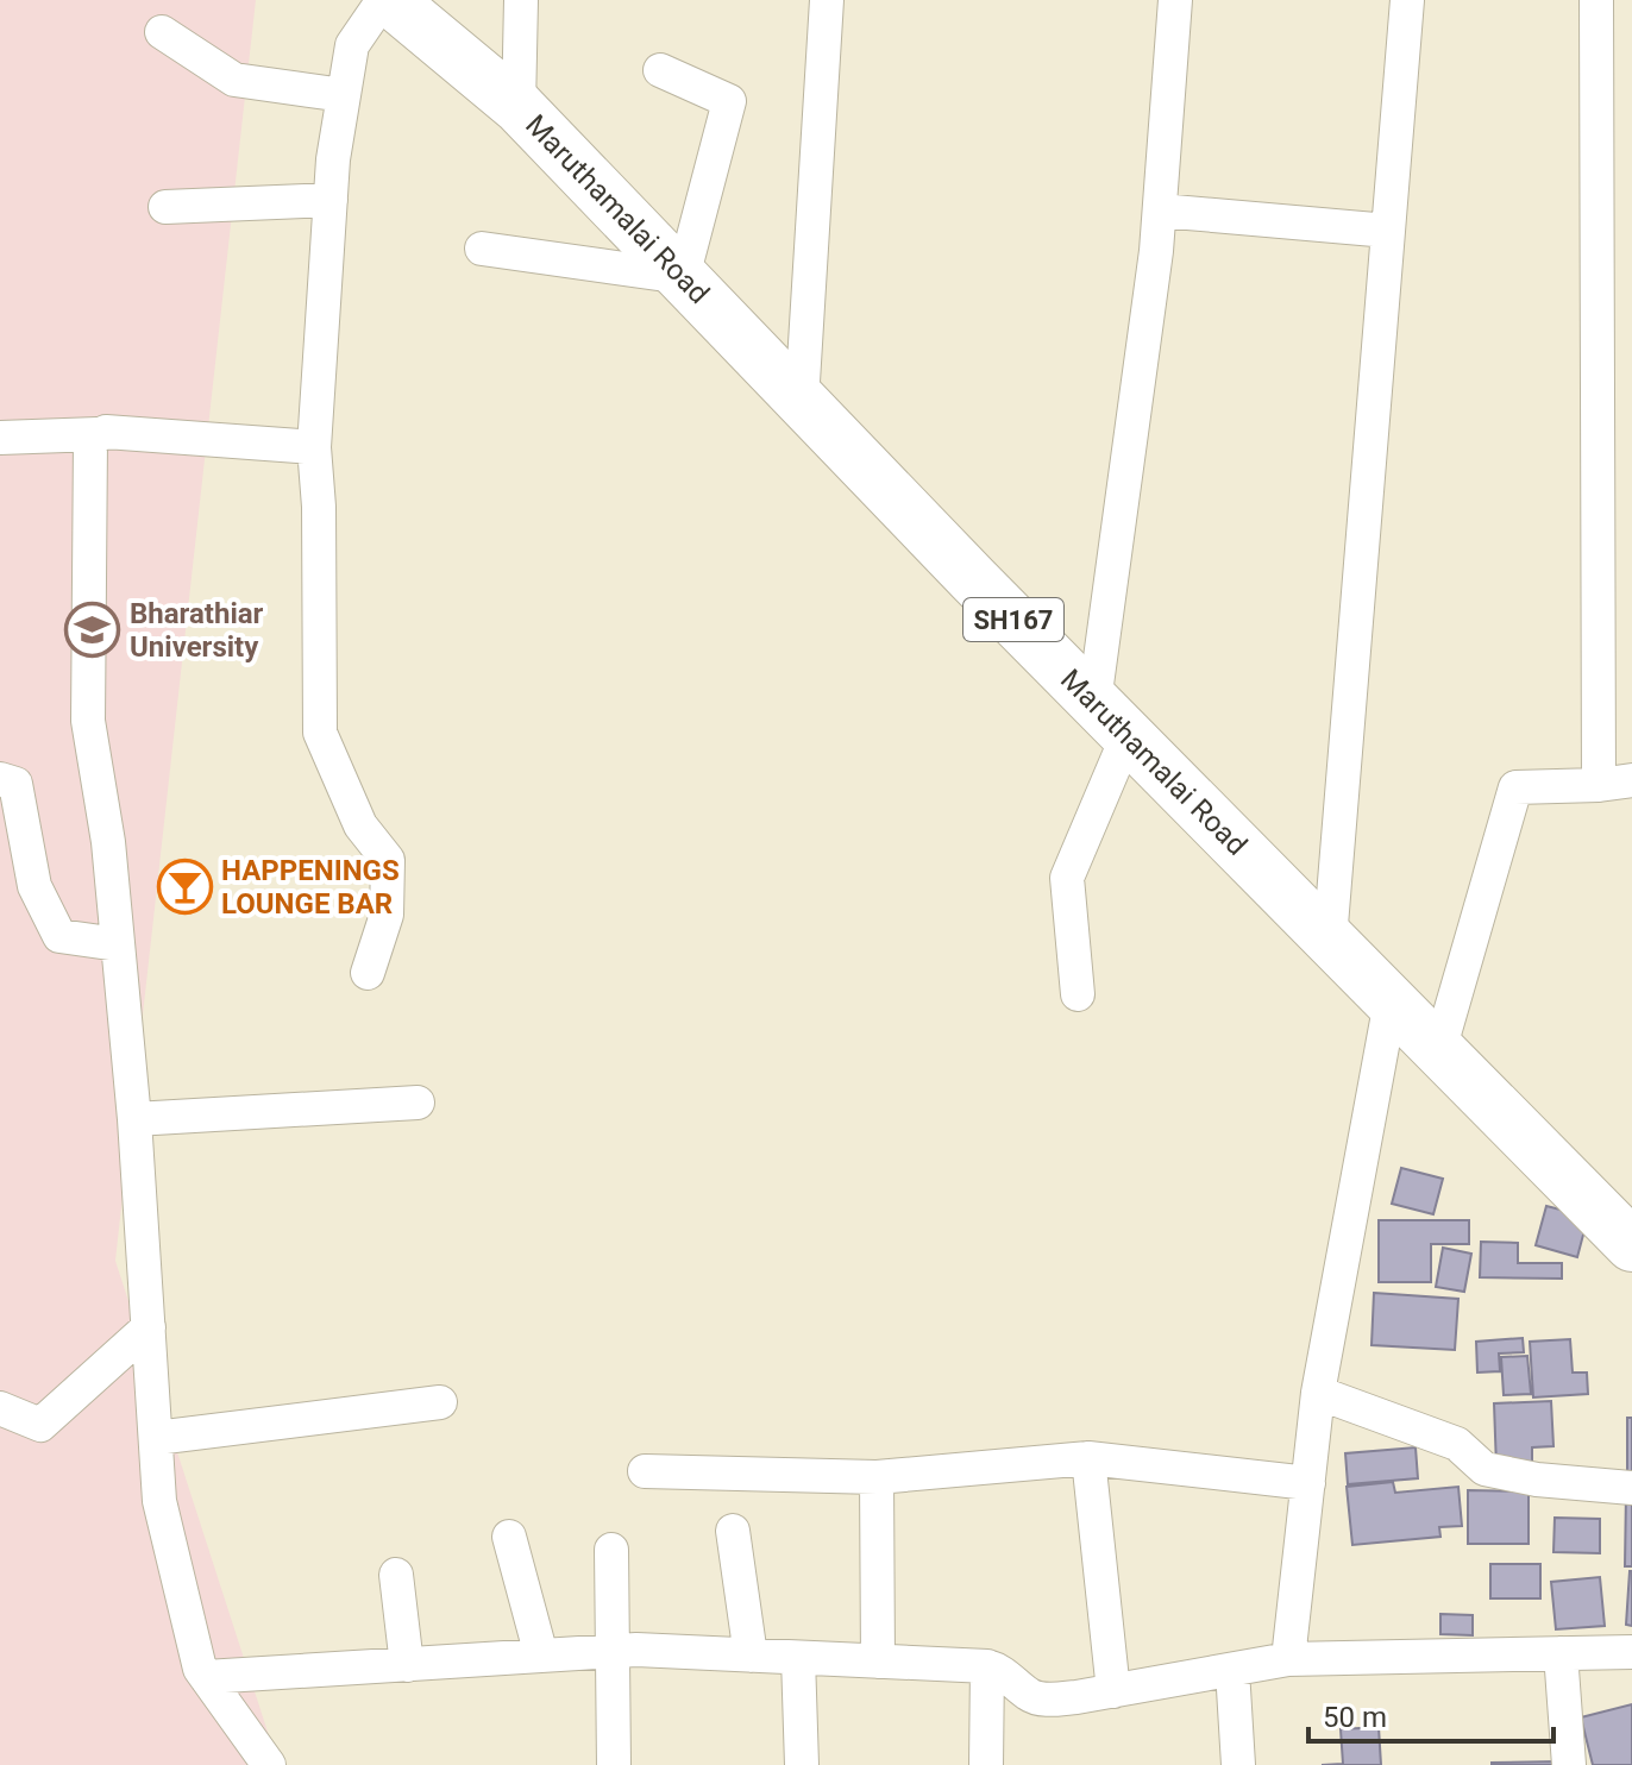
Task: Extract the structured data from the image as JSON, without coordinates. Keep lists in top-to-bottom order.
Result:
{
  "streets": {
    "main road": ["Maruthamalai Road", "SH167"]
  },
  "places": {
    "school or university": ["Bharathiar University"],
    "bar": ["HAPPENINGS LOUNGE BAR"]
  },
  "scale_bar": "50 m"
}
